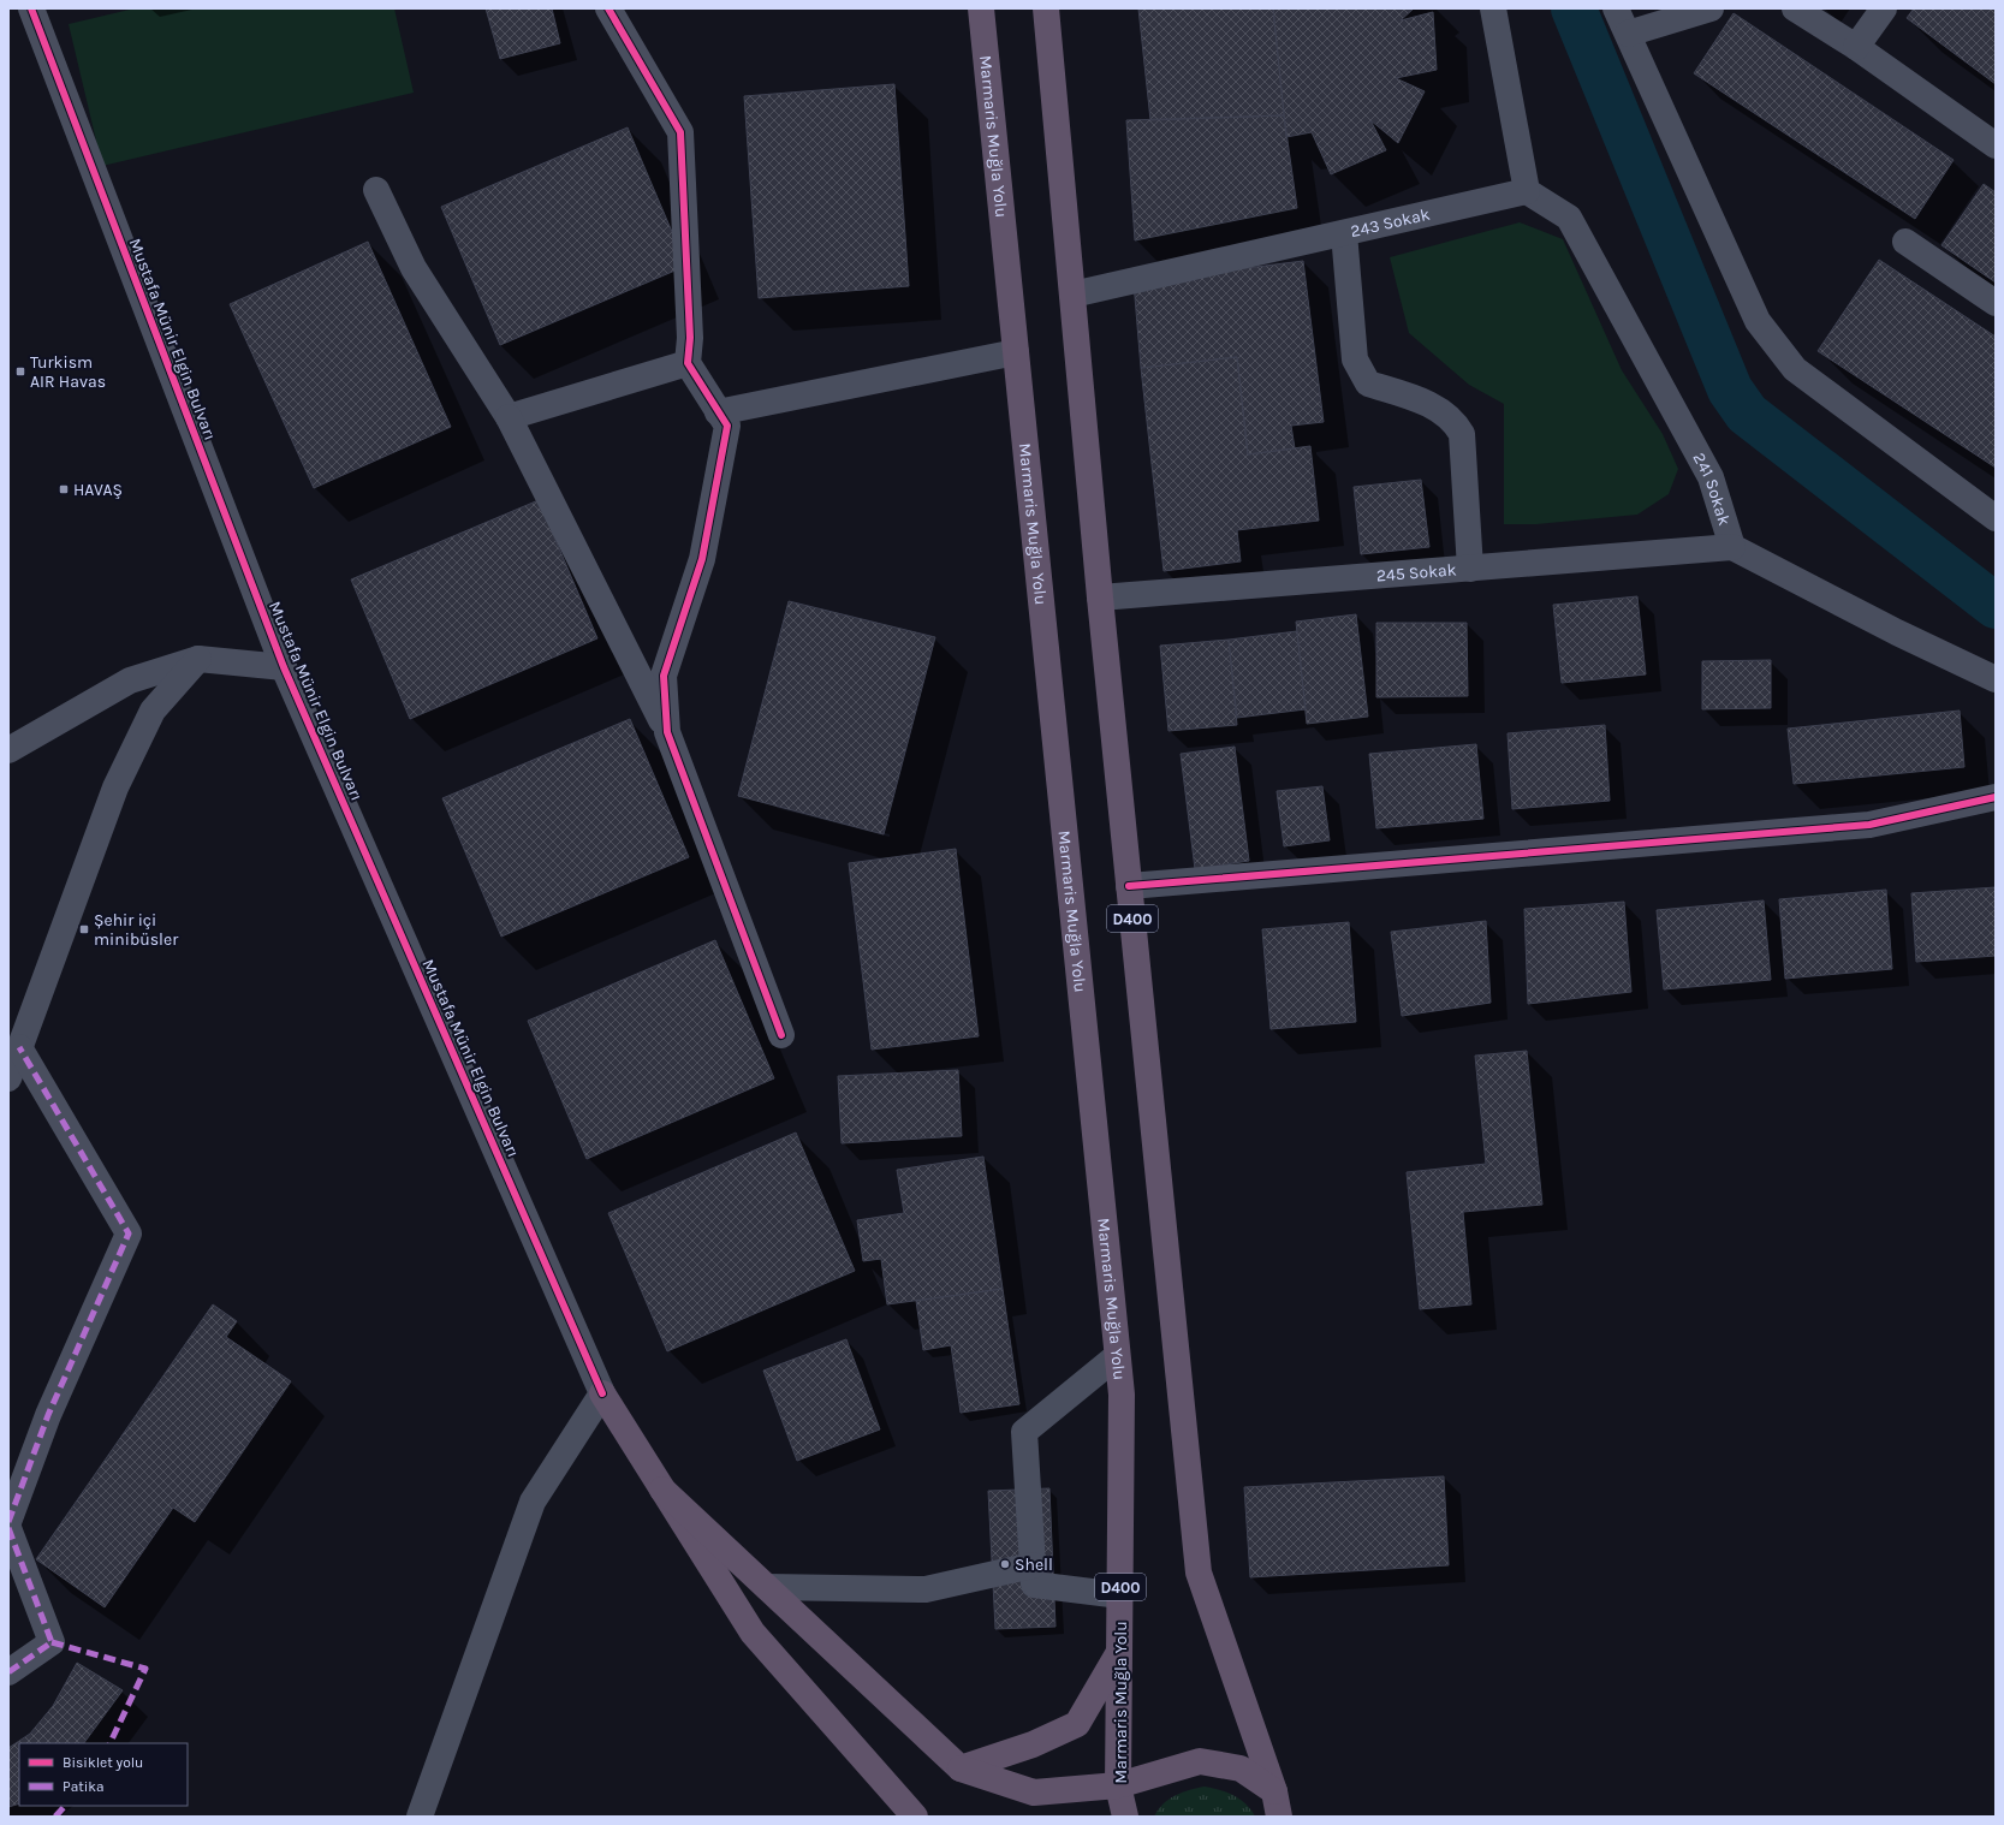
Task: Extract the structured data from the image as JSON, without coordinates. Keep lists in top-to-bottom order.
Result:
{
  "streets": {
    "highway": ["Marmaris Muğla Yolu", "D400"],
    "street": [
      "243 Sokak",
      "Mustafa Münir Elgin Bulvarı",
      "241 Sokak",
      "245 Sokak"
    ]
  },
  "crossings": [
    ["243 Sokak", "241 Sokak"],
    ["243 Sokak", "D400"],
    ["241 Sokak", "245 Sokak"],
    ["245 Sokak", "D400"]
  ],
  "places": {
    "transit": ["Turkism AIR Havas", "HAVAŞ", "Șehir içi minibüsler"],
    "other": ["Shell"]
  },
  "legend": ["Bisiklet yolu", "Patika"]
}
